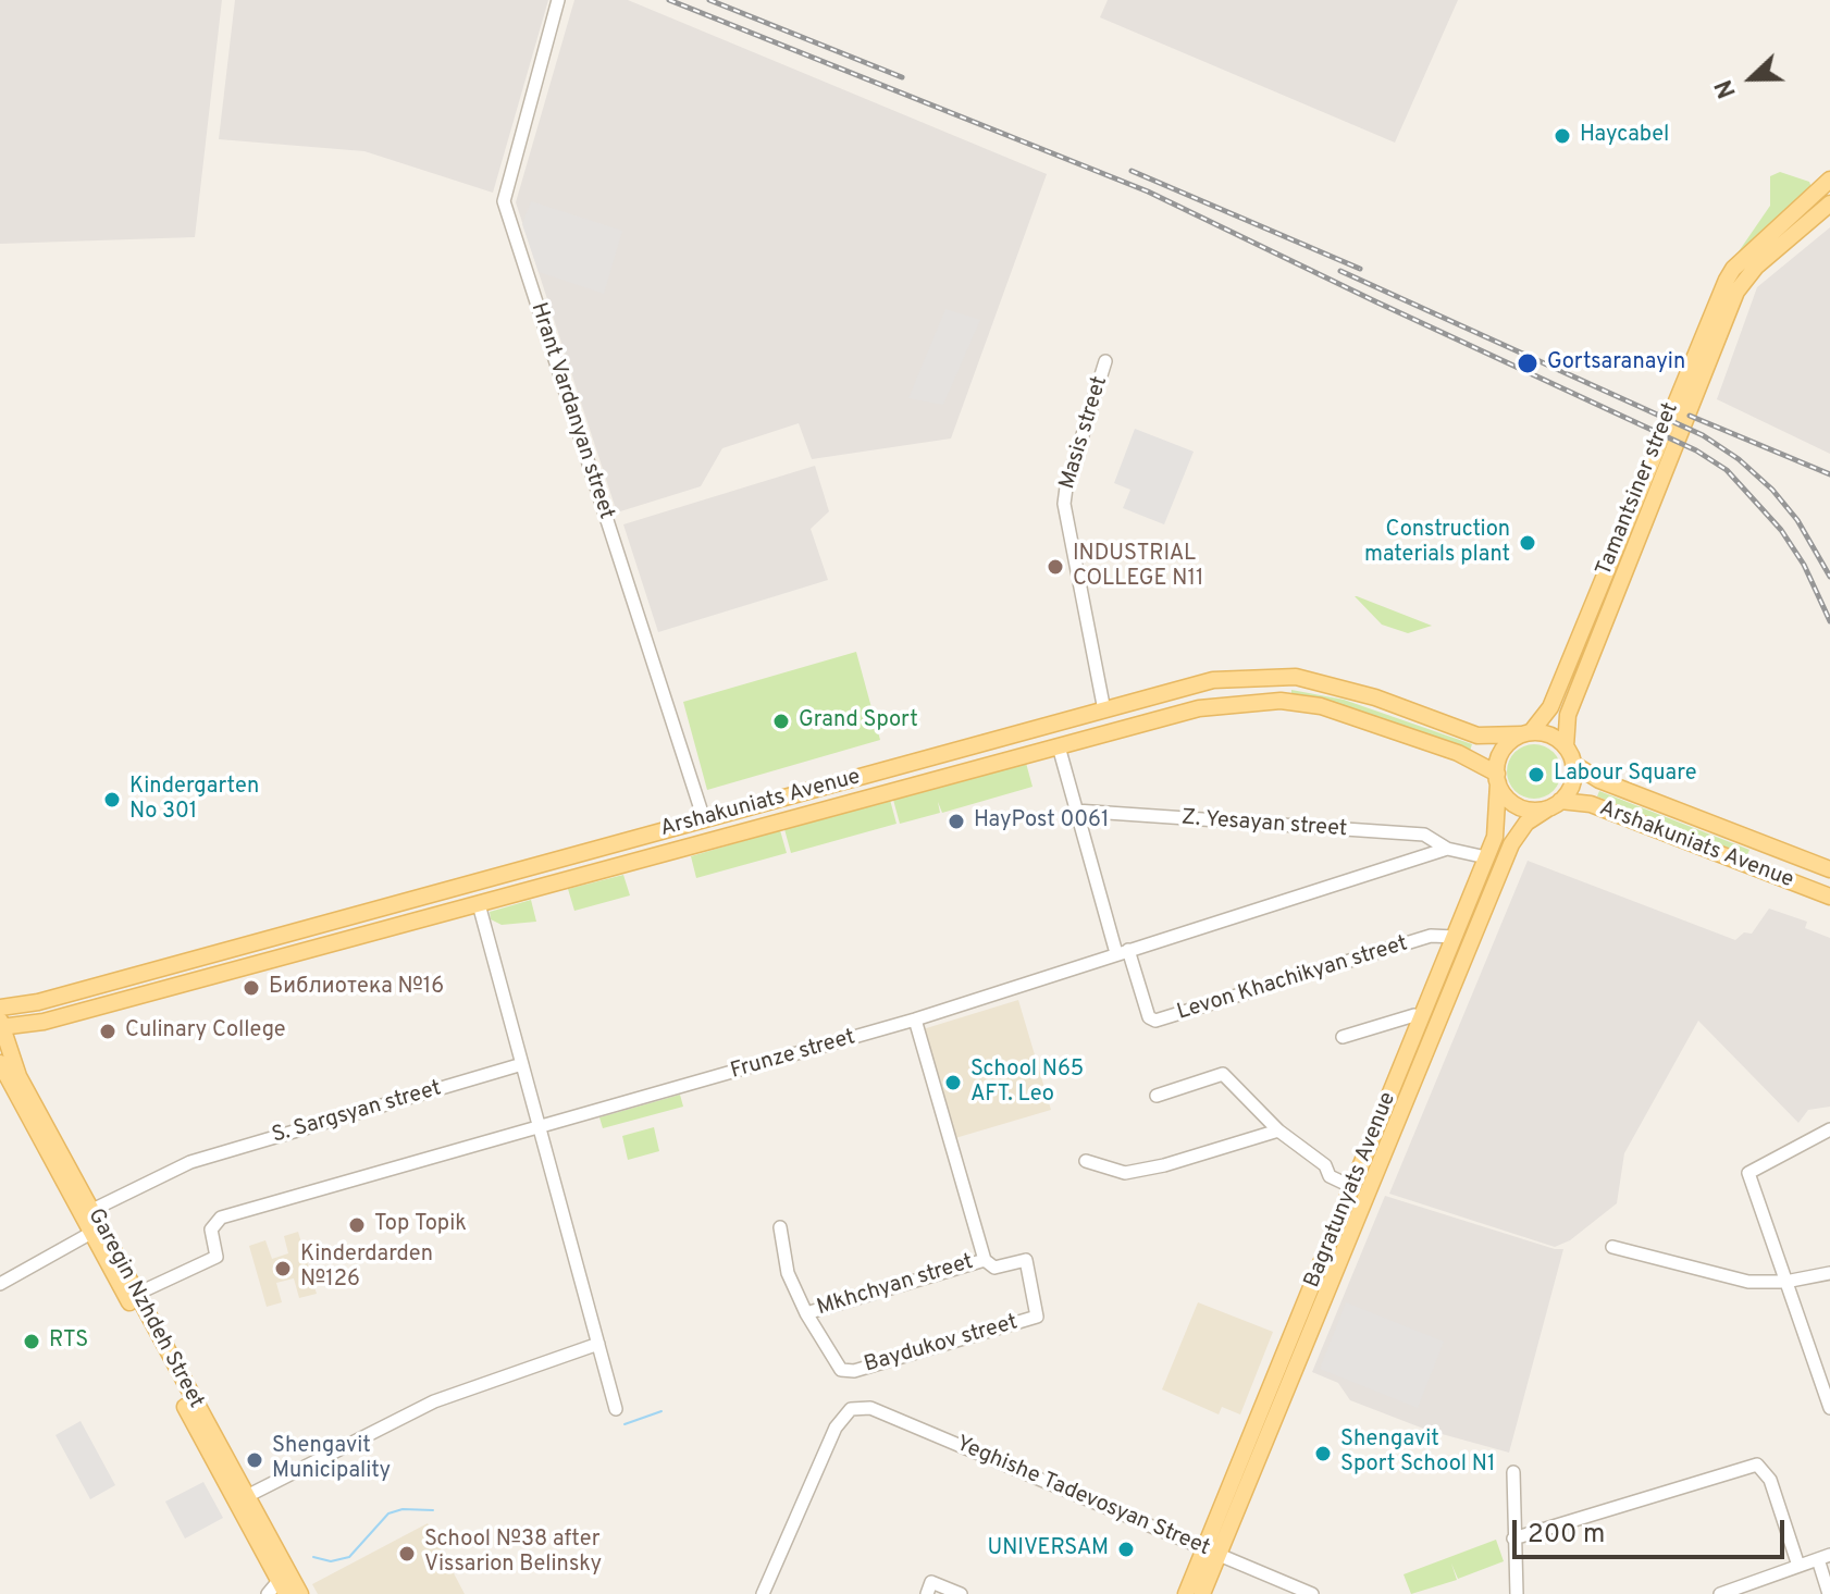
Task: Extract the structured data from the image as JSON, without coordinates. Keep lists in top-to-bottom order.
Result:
{
  "streets": {
    "main road": [
      "Tamantsiner street",
      "Arshakuniats Avenue",
      "Bagratunyats Avenue",
      "Garegin Nzhdeh Street"
    ],
    "street": [
      "Hrant Vardanyan street",
      "Masis street",
      "Z. Yesayan street",
      "Levon Khachikyan street",
      "Frunze street",
      "S. Sargsyan street",
      "Mkhchyan street",
      "Baydukov street",
      "Yeghishe Tadevosyan Street"
    ]
  },
  "crossings": [
    ["Hrant Vardanyan street", "Arshakuniats Avenue"],
    ["Masis street", "Arshakuniats Avenue"],
    ["Tamantsiner street", "Arshakuniats Avenue"],
    ["Tamantsiner street", "Bagratunyats Avenue"],
    ["Arshakuniats Avenue", "Bagratunyats Avenue"],
    ["Arshakuniats Avenue", "Garegin Nzhdeh Street"],
    ["Z. Yesayan street", "Frunze street"],
    ["Levon Khachikyan street", "Frunze street"],
    ["Levon Khachikyan street", "Bagratunyats Avenue"],
    ["Frunze street", "Garegin Nzhdeh Street"],
    ["S. Sargsyan street", "Garegin Nzhdeh Street"],
    ["Bagratunyats Avenue", "Yeghishe Tadevosyan Street"],
    ["Mkhchyan street", "Baydukov street"]
  ],
  "places": [
    "Haycabel",
    "Gortsaranayin",
    "Construction materials plant",
    "INDUSTRIAL COLLEGE N11",
    "Grand Sport",
    "Labour Square",
    "Kindergarten No 301",
    "HayPost 0061",
    "Библиотека №16",
    "Culinary College",
    "School N65 AFT. Leo",
    "Top Topik",
    "Kinderdarden №126",
    "RTS",
    "Shengavit Sport School N1",
    "Shengavit Municipality",
    "UNIVERSAM",
    "School №38 after Vissarion Belinsky"
  ],
  "scale_bar": "200 m",
  "north": "left"
}
